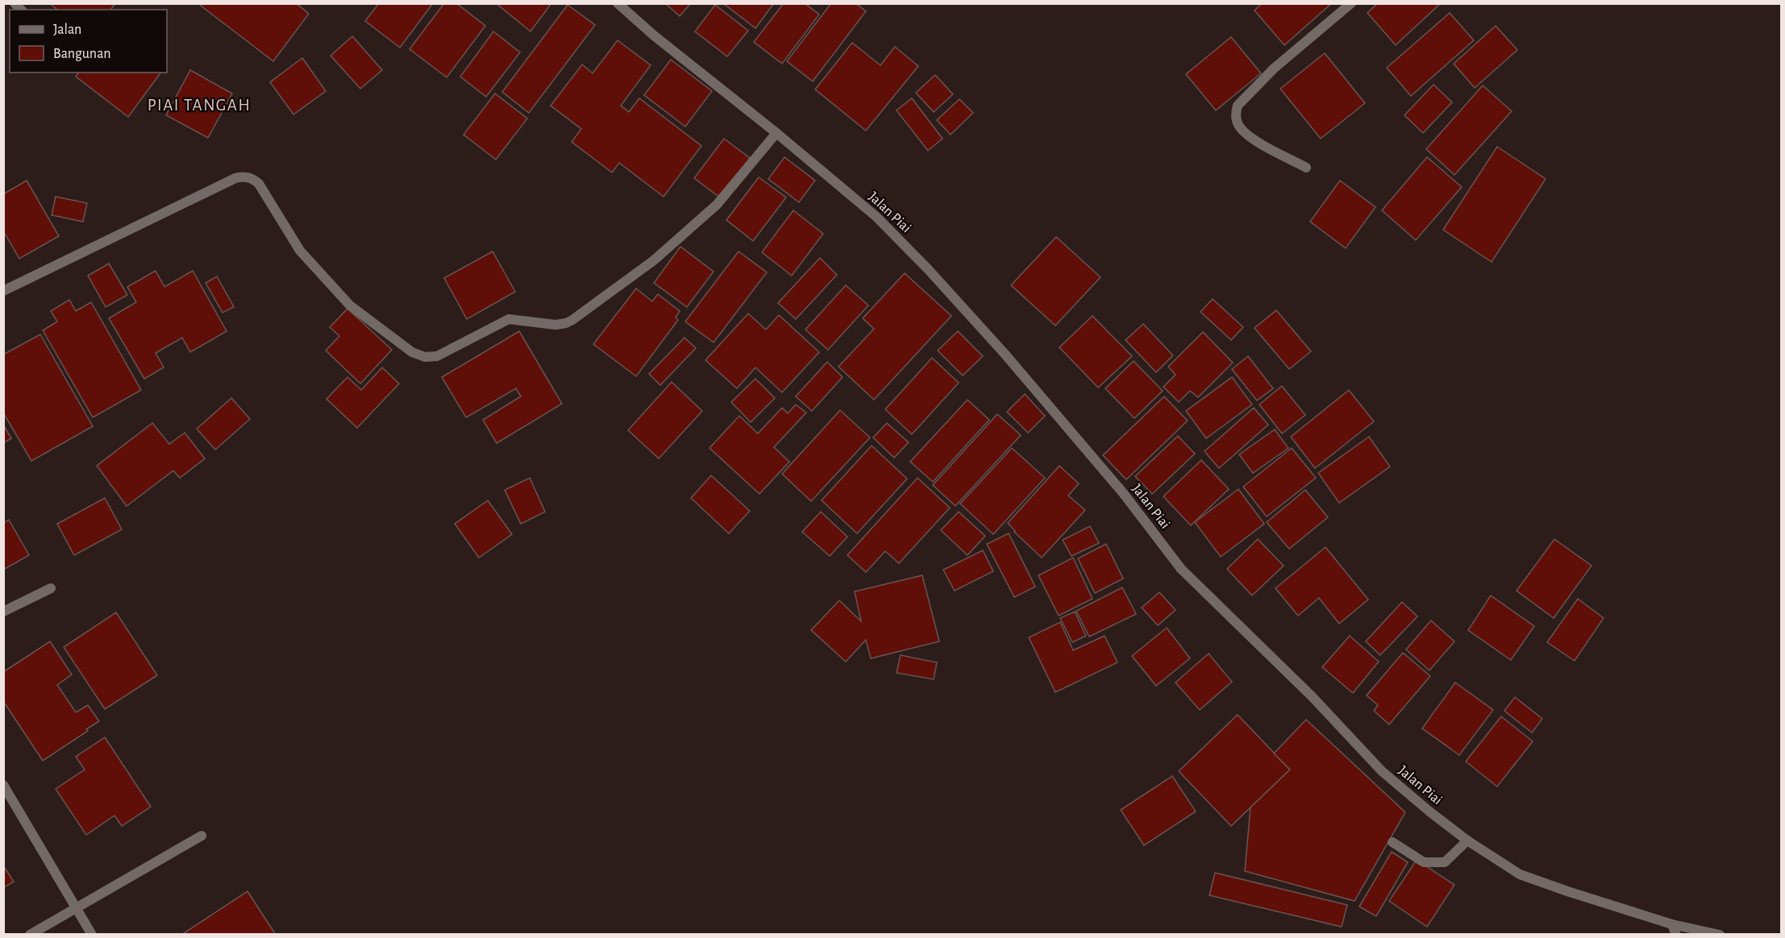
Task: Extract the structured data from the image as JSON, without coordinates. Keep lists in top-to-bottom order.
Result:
{
  "streets": {
    "street": ["Jalan Piai"]
  },
  "districts": ["PIAI TANGAH"],
  "legend": ["Jalan", "Bangunan"]
}
